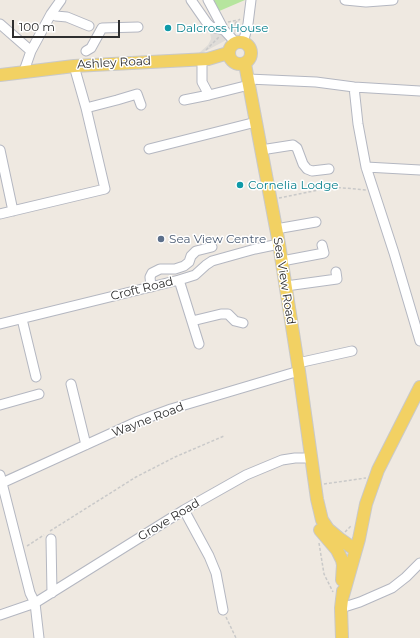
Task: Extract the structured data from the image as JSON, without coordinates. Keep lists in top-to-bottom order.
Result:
{
  "streets": {
    "main road": ["Ashley Road", "Sea View Road"],
    "street": ["Croft Road", "Wayne Road", "Grove Road"]
  },
  "crossings": [
    ["Ashley Road", "Sea View Road"],
    ["Sea View Road", "Croft Road"],
    ["Sea View Road", "Wayne Road"],
    ["Sea View Road", "Grove Road"]
  ],
  "places": ["Dalcross House", "Cornelia Lodge", "Sea View Centre"],
  "scale_bar": "100 m"
}
